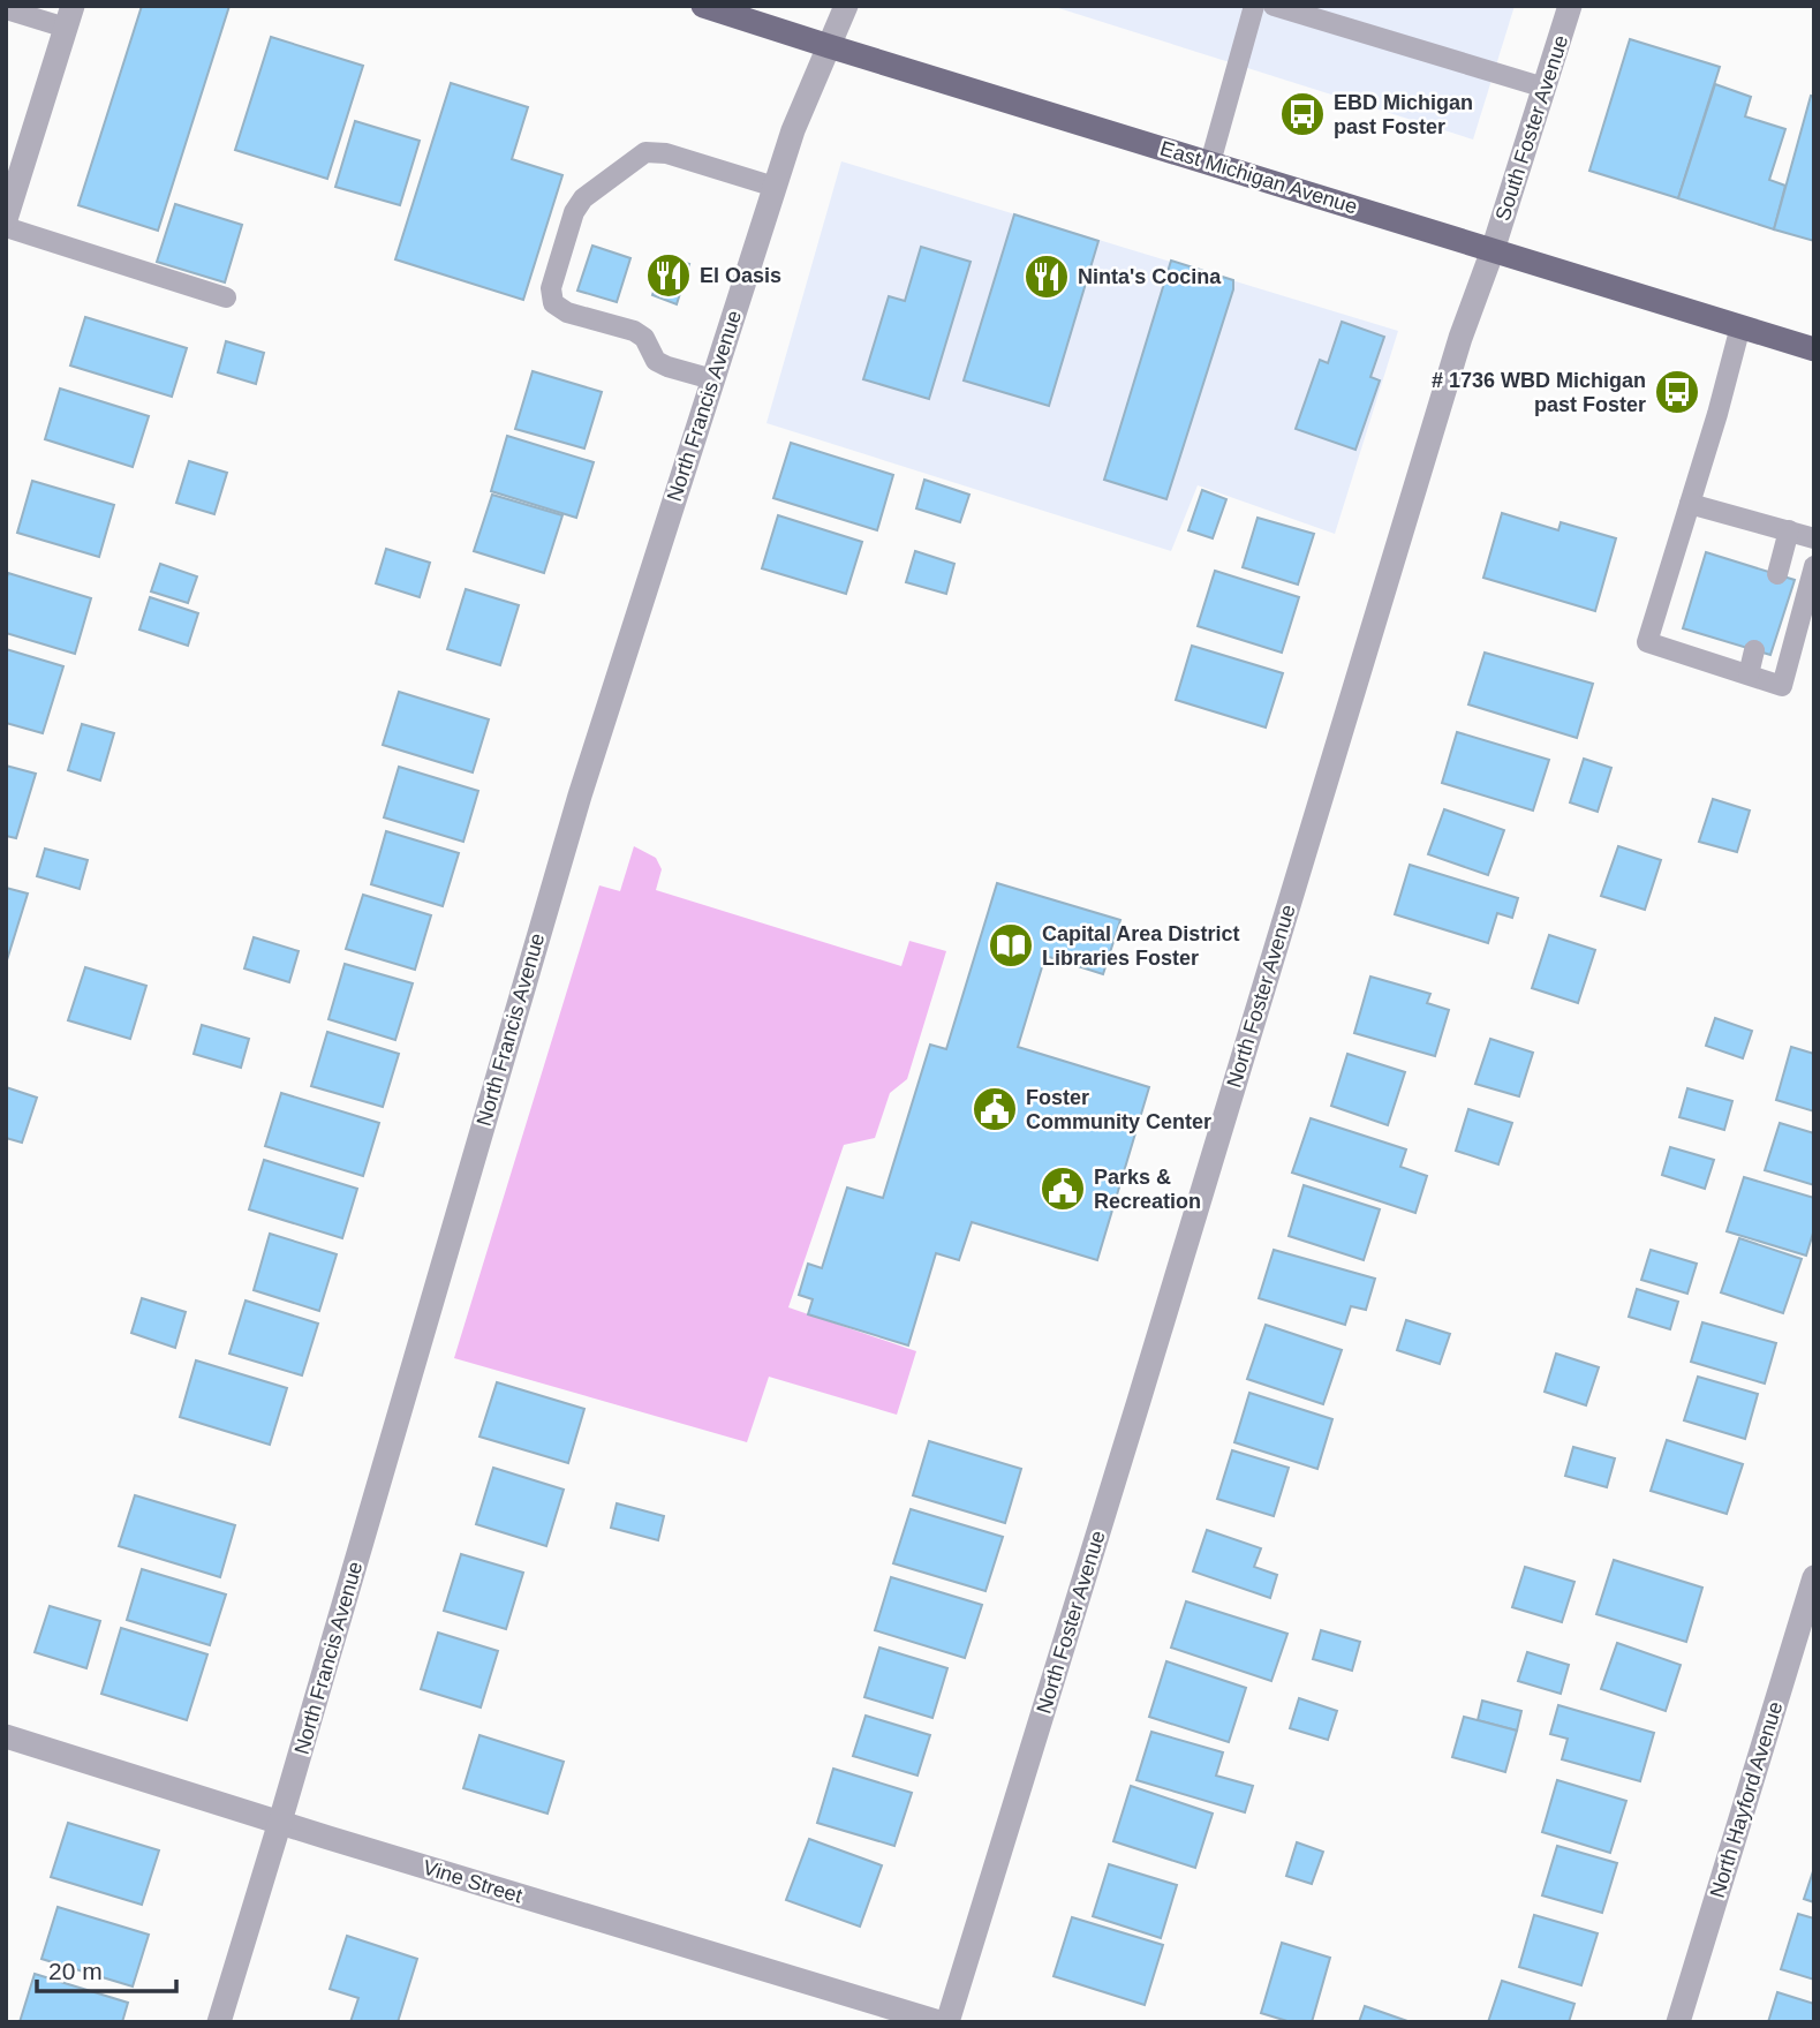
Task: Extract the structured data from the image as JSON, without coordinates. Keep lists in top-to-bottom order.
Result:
{
  "streets": {
    "main road": ["East Michigan Avenue"],
    "street": [
      "South Foster Avenue",
      "North Francis Avenue",
      "North Foster Avenue",
      "North Hayford Avenue",
      "Vine Street"
    ]
  },
  "crossings": [
    ["South Foster Avenue", "East Michigan Avenue"],
    ["South Foster Avenue", "North Foster Avenue"],
    ["East Michigan Avenue", "North Francis Avenue"],
    ["East Michigan Avenue", "North Foster Avenue"],
    ["North Francis Avenue", "Vine Street"]
  ],
  "places": {
    "bus stop": ["EBD Michigan past Foster", "# 1736 WBD Michigan past Foster"],
    "restaurant": ["El Oasis", "Ninta's Cocina"],
    "library": ["Capital Area District Libraries Foster"],
    "public building": ["Foster Community Center", "Parks & Recreation"]
  },
  "scale_bar": "20 m"
}
